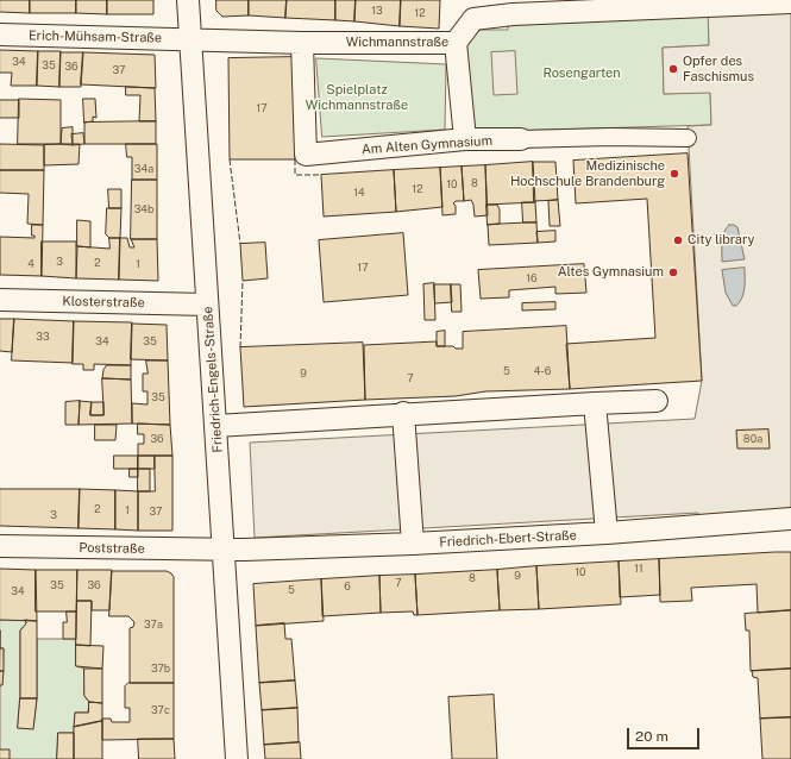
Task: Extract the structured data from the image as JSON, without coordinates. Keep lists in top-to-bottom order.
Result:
{
  "streets": {
    "street": [
      "Erich-Mühsam-Straße",
      "Wichmannstraße",
      "Am Alten Gymnasium",
      "Klosterstraße",
      "Friedrich-Engels-Straße",
      "Friedrich-Ebert-Straße",
      "Poststraße"
    ]
  },
  "crossings": [
    ["Erich-Mühsam-Straße", "Wichmannstraße"],
    ["Erich-Mühsam-Straße", "Friedrich-Engels-Straße"],
    ["Wichmannstraße", "Am Alten Gymnasium"],
    ["Wichmannstraße", "Friedrich-Engels-Straße"],
    ["Klosterstraße", "Friedrich-Engels-Straße"],
    ["Friedrich-Engels-Straße", "Friedrich-Ebert-Straße"],
    ["Friedrich-Engels-Straße", "Poststraße"],
    ["Friedrich-Ebert-Straße", "Poststraße"]
  ],
  "parks": ["Rosengarten", "Spielplatz Wichmannstraße"],
  "places": [
    "Opfer des Faschismus",
    "Medizinische Hochschule Brandenburg",
    "City library",
    "Altes Gymnasium"
  ],
  "house_numbers": [
    "13",
    "12",
    "34",
    "35",
    "36",
    "37",
    "17",
    "34a",
    "8",
    "10",
    "12",
    "14",
    "34b",
    "3",
    "2",
    "4",
    "1",
    "17",
    "16",
    "33",
    "34",
    "35",
    "5",
    "4-6",
    "9",
    "7",
    "35",
    "36",
    "80a",
    "2",
    "1",
    "37",
    "3",
    "11",
    "10",
    "9",
    "8",
    "7",
    "35",
    "36",
    "6",
    "5",
    "34",
    "37a",
    "37b",
    "37c"
  ],
  "scale_bar": "20 m"
}
